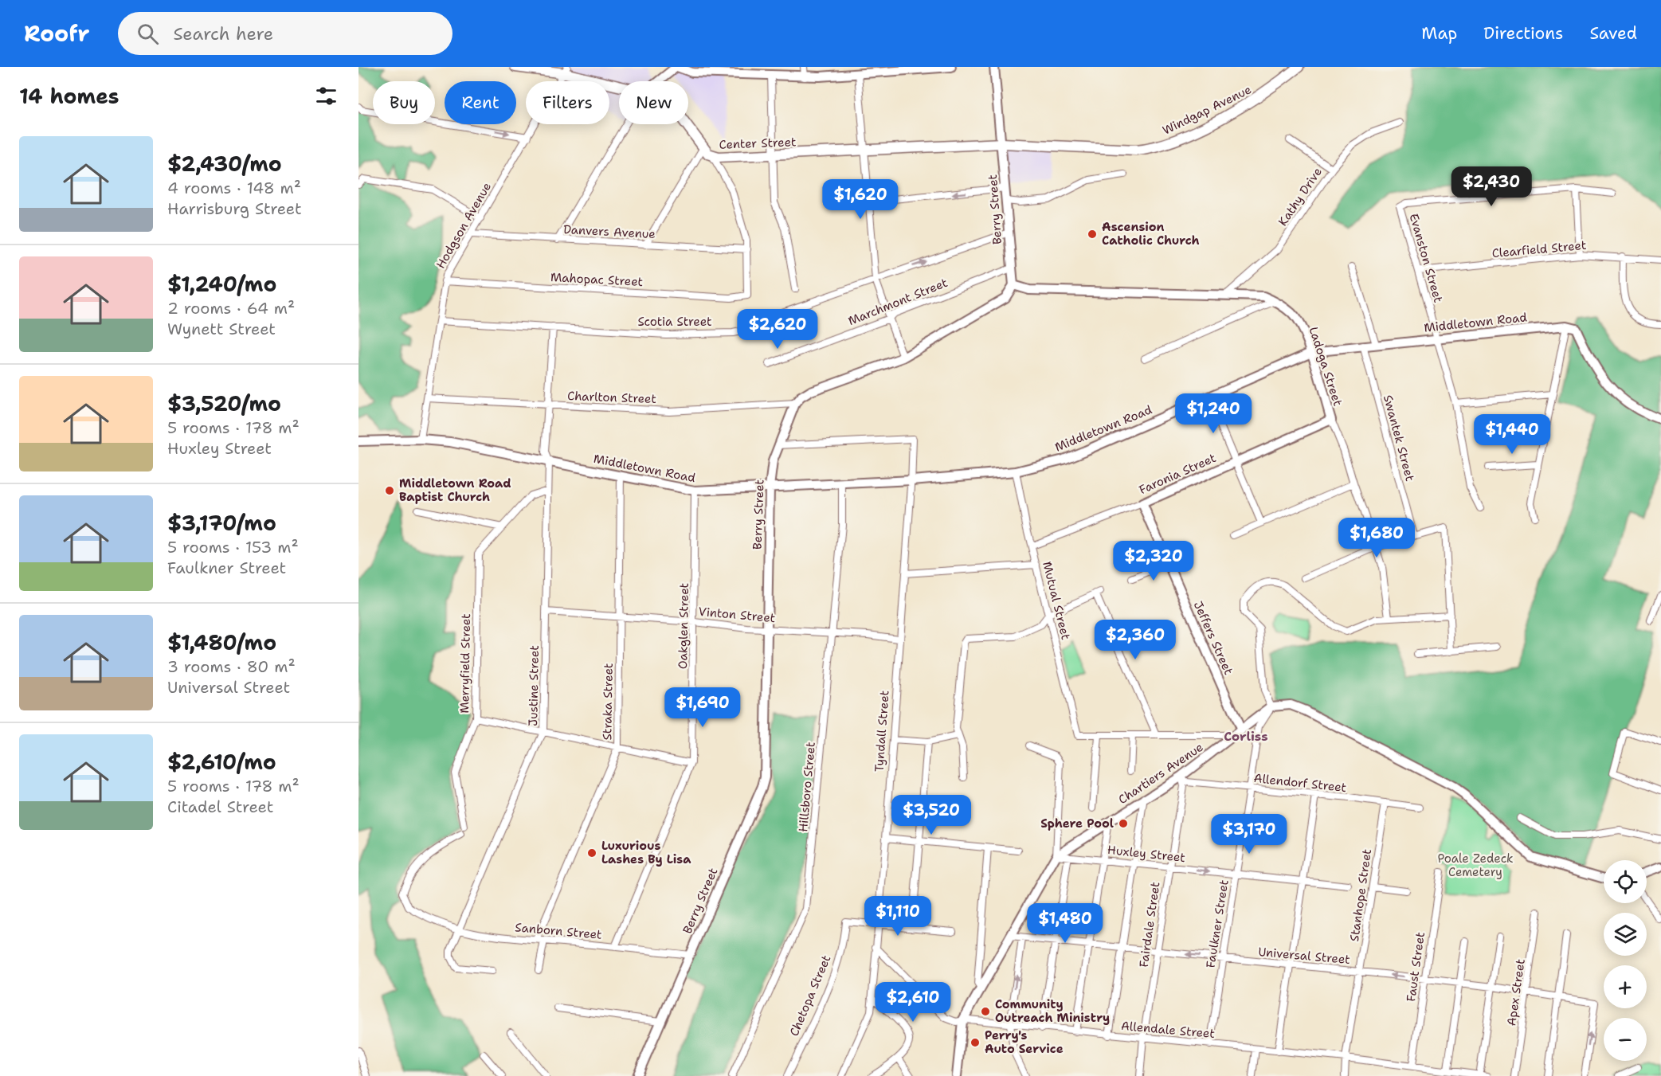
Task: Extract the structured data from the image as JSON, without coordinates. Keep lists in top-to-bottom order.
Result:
{
  "streets": {
    "main road": ["Windgap Avenue", "Center Street"],
    "street": [
      "Kathy Drive",
      "Berry Street",
      "Hodgson Avenue",
      "Danvers Avenue",
      "Clearfield Street",
      "Evanston Street",
      "Mahopac Street",
      "Marchmont Street",
      "Scotia Street",
      "Middletown Road",
      "Ladoga Street",
      "Charlton Street",
      "Swantek Street",
      "Faronia Street",
      "Mutual Street",
      "Vinton Street",
      "Oakglen Street",
      "Jeffers Street",
      "Merryfield Street",
      "Justine Street",
      "Straka Street",
      "Tyndall Street",
      "Chartiers Avenue",
      "Allendorf Street",
      "Hillsboro Street",
      "Huxley Street",
      "Stanhope Street",
      "Faulkner Street",
      "Fairdale Street",
      "Sanborn Street",
      "Universal Street",
      "Faust Street",
      "Apex Street",
      "Chetopa Street",
      "Allendale Street"
    ]
  },
  "crossings": [
    ["Windgap Avenue", "Center Street"],
    ["Windgap Avenue", "Berry Street"],
    ["Center Street", "Berry Street"],
    ["Center Street", "Hodgson Avenue"],
    ["Kathy Drive", "Ladoga Street"],
    ["Berry Street", "Marchmont Street"],
    ["Berry Street", "Scotia Street"],
    ["Berry Street", "Middletown Road"],
    ["Berry Street", "Ladoga Street"],
    ["Berry Street", "Charlton Street"],
    ["Berry Street", "Vinton Street"],
    ["Berry Street", "Tyndall Street"],
    ["Berry Street", "Sanborn Street"],
    ["Hodgson Avenue", "Danvers Avenue"],
    ["Hodgson Avenue", "Mahopac Street"],
    ["Hodgson Avenue", "Scotia Street"],
    ["Hodgson Avenue", "Middletown Road"],
    ["Hodgson Avenue", "Charlton Street"],
    ["Danvers Avenue", "Mahopac Street"],
    ["Clearfield Street", "Evanston Street"],
    ["Evanston Street", "Middletown Road"],
    ["Scotia Street", "Justine Street"],
    ["Middletown Road", "Ladoga Street"],
    ["Middletown Road", "Swantek Street"],
    ["Middletown Road", "Mutual Street"],
    ["Middletown Road", "Oakglen Street"],
    ["Middletown Road", "Justine Street"],
    ["Middletown Road", "Straka Street"],
    ["Middletown Road", "Tyndall Street"],
    ["Middletown Road", "Hillsboro Street"],
    ["Ladoga Street", "Faronia Street"],
    ["Charlton Street", "Justine Street"],
    ["Faronia Street", "Mutual Street"],
    ["Faronia Street", "Jeffers Street"],
    ["Vinton Street", "Oakglen Street"],
    ["Vinton Street", "Justine Street"],
    ["Vinton Street", "Straka Street"],
    ["Vinton Street", "Tyndall Street"],
    ["Vinton Street", "Hillsboro Street"],
    ["Oakglen Street", "Sanborn Street"],
    ["Jeffers Street", "Chartiers Avenue"],
    ["Justine Street", "Sanborn Street"],
    ["Straka Street", "Sanborn Street"],
    ["Tyndall Street", "Chetopa Street"],
    ["Tyndall Street", "Allendale Street"],
    ["Chartiers Avenue", "Allendorf Street"],
    ["Chartiers Avenue", "Huxley Street"],
    ["Chartiers Avenue", "Faulkner Street"],
    ["Chartiers Avenue", "Fairdale Street"],
    ["Chartiers Avenue", "Universal Street"],
    ["Chartiers Avenue", "Allendale Street"],
    ["Allendorf Street", "Stanhope Street"],
    ["Allendorf Street", "Faulkner Street"],
    ["Allendorf Street", "Fairdale Street"],
    ["Huxley Street", "Faulkner Street"],
    ["Huxley Street", "Fairdale Street"],
    ["Stanhope Street", "Universal Street"],
    ["Stanhope Street", "Allendale Street"],
    ["Faulkner Street", "Universal Street"],
    ["Faulkner Street", "Allendale Street"],
    ["Fairdale Street", "Universal Street"],
    ["Fairdale Street", "Allendale Street"],
    ["Universal Street", "Faust Street"],
    ["Universal Street", "Apex Street"],
    ["Faust Street", "Allendale Street"]
  ],
  "districts": ["Corliss"],
  "parks": ["Poale Zedeck Cemetery"],
  "places": [
    "Ascension Catholic Church",
    "Middletown Road Baptist Church",
    "Sphere Pool",
    "Luxurious Lashes By Lisa",
    "Community Outreach Ministry",
    "Perry's Auto Service"
  ],
  "page": {
    "header": "Roofr",
    "search": "Search here",
    "nav": ["Map", "Directions", "Saved"],
    "heading": "14 homes",
    "chip": [
      "Buy",
      "Rent",
      "Filters",
      "New"
    ],
    "list": [
      {
        "name": "$2,430/mo",
        "note": "4 rooms · 148 m² · Harrisburg Street"
      },
      {
        "name": "$1,240/mo",
        "note": "2 rooms · 64 m² · Wynett Street"
      },
      {
        "name": "$3,520/mo",
        "note": "5 rooms · 178 m² · Huxley Street"
      },
      {
        "name": "$3,170/mo",
        "note": "5 rooms · 153 m² · Faulkner Street"
      },
      {
        "name": "$1,480/mo",
        "note": "3 rooms · 80 m² · Universal Street"
      },
      {
        "name": "$2,610/mo",
        "note": "5 rooms · 178 m² · Citadel Street"
      }
    ],
    "price": [
      "$2,430",
      "$1,620",
      "$2,620",
      "$1,240",
      "$1,440",
      "$1,680",
      "$2,320",
      "$2,360",
      "$1,690",
      "$3,520",
      "$3,170",
      "$1,110",
      "$1,480",
      "$2,610"
    ],
    "map_buttons": ["+", "−"]
  }
}
